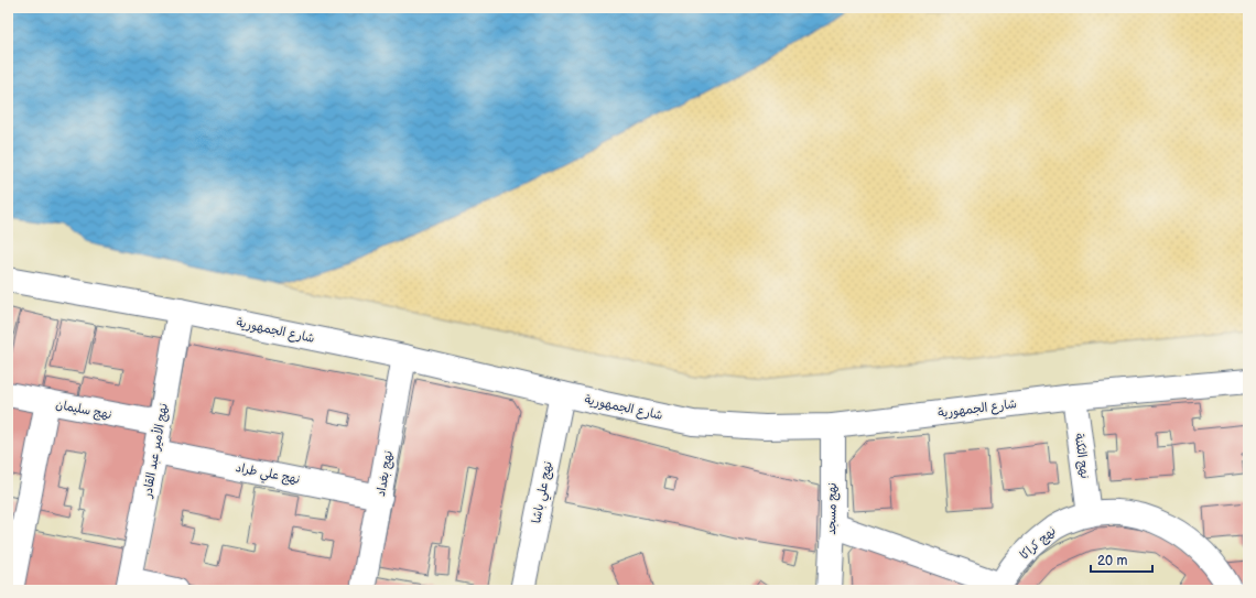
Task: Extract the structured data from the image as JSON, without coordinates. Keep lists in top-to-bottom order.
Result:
{
  "streets": {
    "street": [
      "شارع الجمهورية",
      "نهج سليمان",
      "نهج الأمير عبد القادر",
      "نهج الثكنة",
      "نهج علي طراد",
      "نهج بغداد",
      "نهج علي باشا",
      "نهج مسجد",
      "نهج كراكا"
    ]
  },
  "crossings": [
    ["شارع الجمهورية", "نهج الأمير عبد القادر"],
    ["شارع الجمهورية", "نهج الثكنة"],
    ["شارع الجمهورية", "نهج بغداد"],
    ["شارع الجمهورية", "نهج علي باشا"],
    ["شارع الجمهورية", "نهج مسجد"],
    ["نهج سليمان", "نهج الأمير عبد القادر"],
    ["نهج الأمير عبد القادر", "نهج علي طراد"],
    ["نهج الثكنة", "نهج كراكا"],
    ["نهج علي طراد", "نهج بغداد"],
    ["نهج مسجد", "نهج كراكا"]
  ],
  "scale_bar": "20 m"
}
